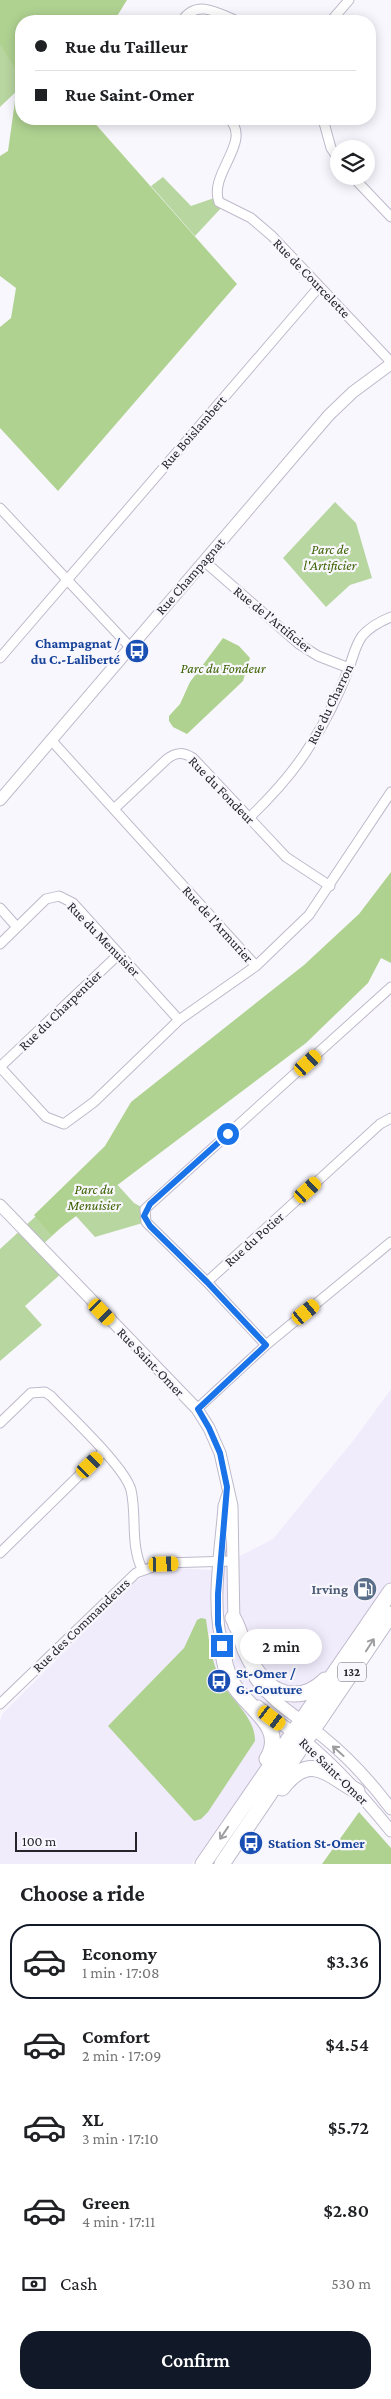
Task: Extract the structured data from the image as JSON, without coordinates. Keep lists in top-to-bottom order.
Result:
{
  "streets": {
    "main road": ["132"],
    "street": [
      "Rue de Courcelette",
      "Rue Boislambert",
      "Rue Champagnat",
      "Rue de l'Artificier",
      "Rue du Charron",
      "Rue du Fondeur",
      "Rue de l'Armurier",
      "Rue du Menuisier",
      "Rue du Charpentier",
      "Rue du Potier",
      "Rue Saint-Omer",
      "Rue des Commandeurs"
    ]
  },
  "crossings": [
    ["Rue de Courcelette", "Rue Boislambert"],
    ["Rue de Courcelette", "Rue Champagnat"],
    ["Rue Champagnat", "Rue de l'Artificier"],
    ["Rue Champagnat", "Rue de l'Armurier"],
    ["Rue de l'Artificier", "Rue du Charron"],
    ["Rue du Charron", "Rue du Fondeur"],
    ["Rue du Fondeur", "Rue de l'Armurier"],
    ["Rue du Menuisier", "Rue du Charpentier"],
    ["Rue Saint-Omer", "Rue des Commandeurs"],
    ["Rue Saint-Omer", "132"]
  ],
  "parks": ["Parc de l'Artificier", "Parc du Fondeur", "Parc du Menuisier"],
  "places": {
    "bus stop": ["Champagnat / du C.-Laliberté", "St-Omer / G.-Couture", "Station St-Omer"],
    "fuel station": ["Irving"]
  },
  "scale_bar": "100 m",
  "page": {
    "banner": ["Rue du Tailleur", "Rue Saint-Omer"],
    "bubble": "2 min",
    "scale": "100 m",
    "heading": "Choose a ride",
    "list": [
      {
        "name": "Economy",
        "note": "1 min · 17:08",
        "value": "$3.36"
      },
      {
        "name": "Comfort",
        "note": "2 min · 17:09",
        "value": "$4.54"
      },
      {
        "name": "XL",
        "note": "3 min · 17:10",
        "value": "$5.72"
      },
      {
        "name": "Green",
        "note": "4 min · 17:11",
        "value": "$2.80"
      }
    ],
    "pay": ["Cash", "530 m"],
    "buttons": "Confirm"
  }
}
